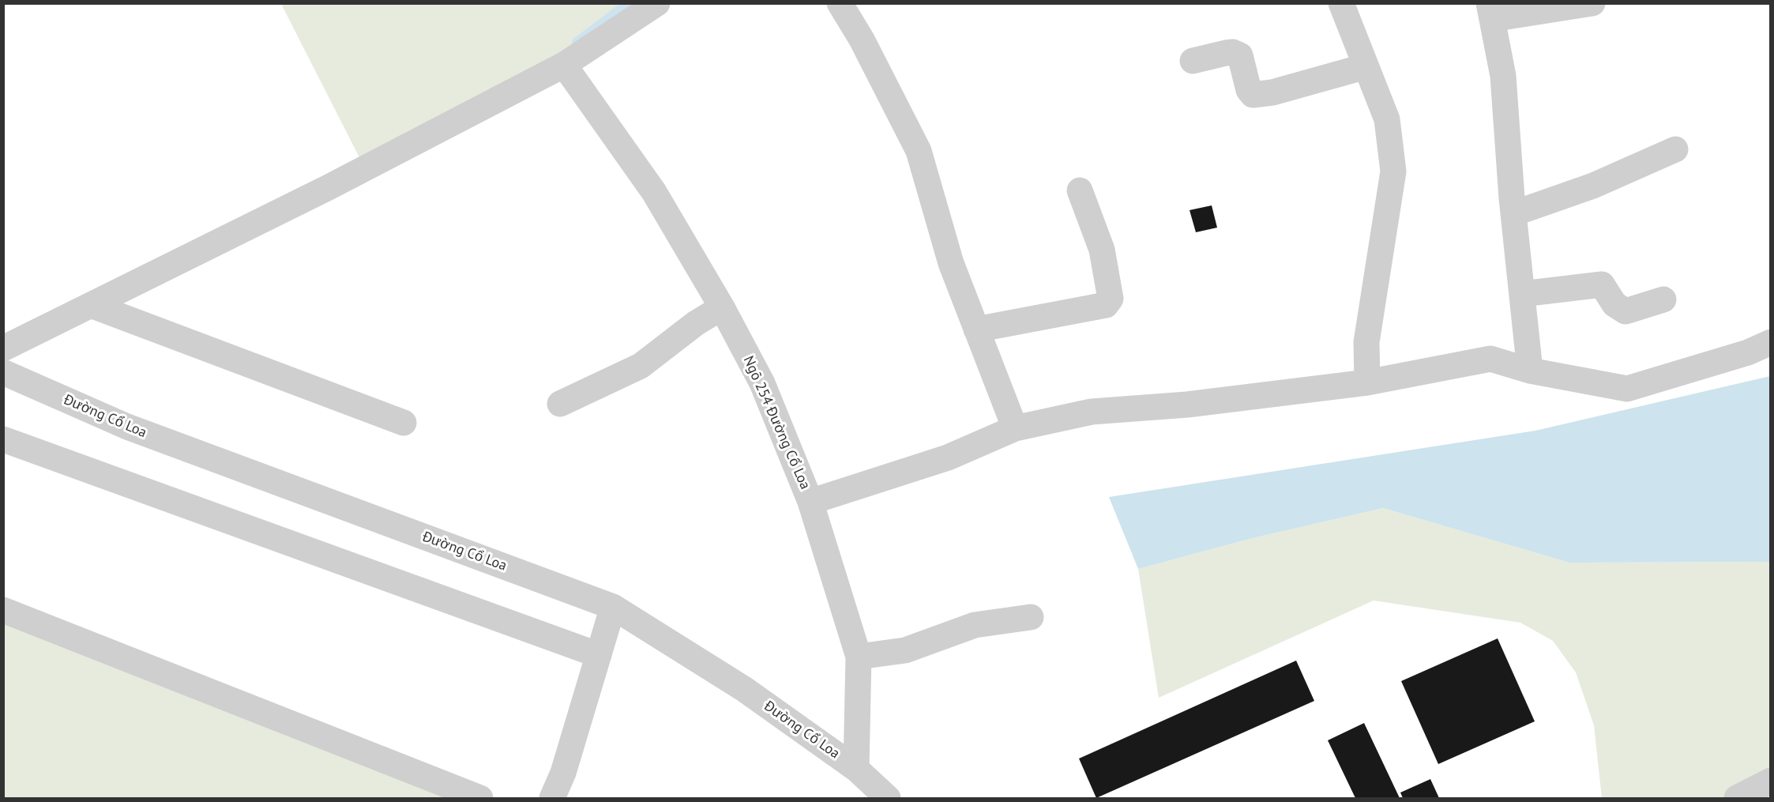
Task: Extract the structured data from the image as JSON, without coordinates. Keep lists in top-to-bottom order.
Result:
{
  "streets": {
    "street": ["Đường Cổ Loa", "Ngõ 254 Đường Cổ Loa"]
  },
  "crossings": [
    ["Đường Cổ Loa", "Ngõ 254 Đường Cổ Loa"]
  ]
}
